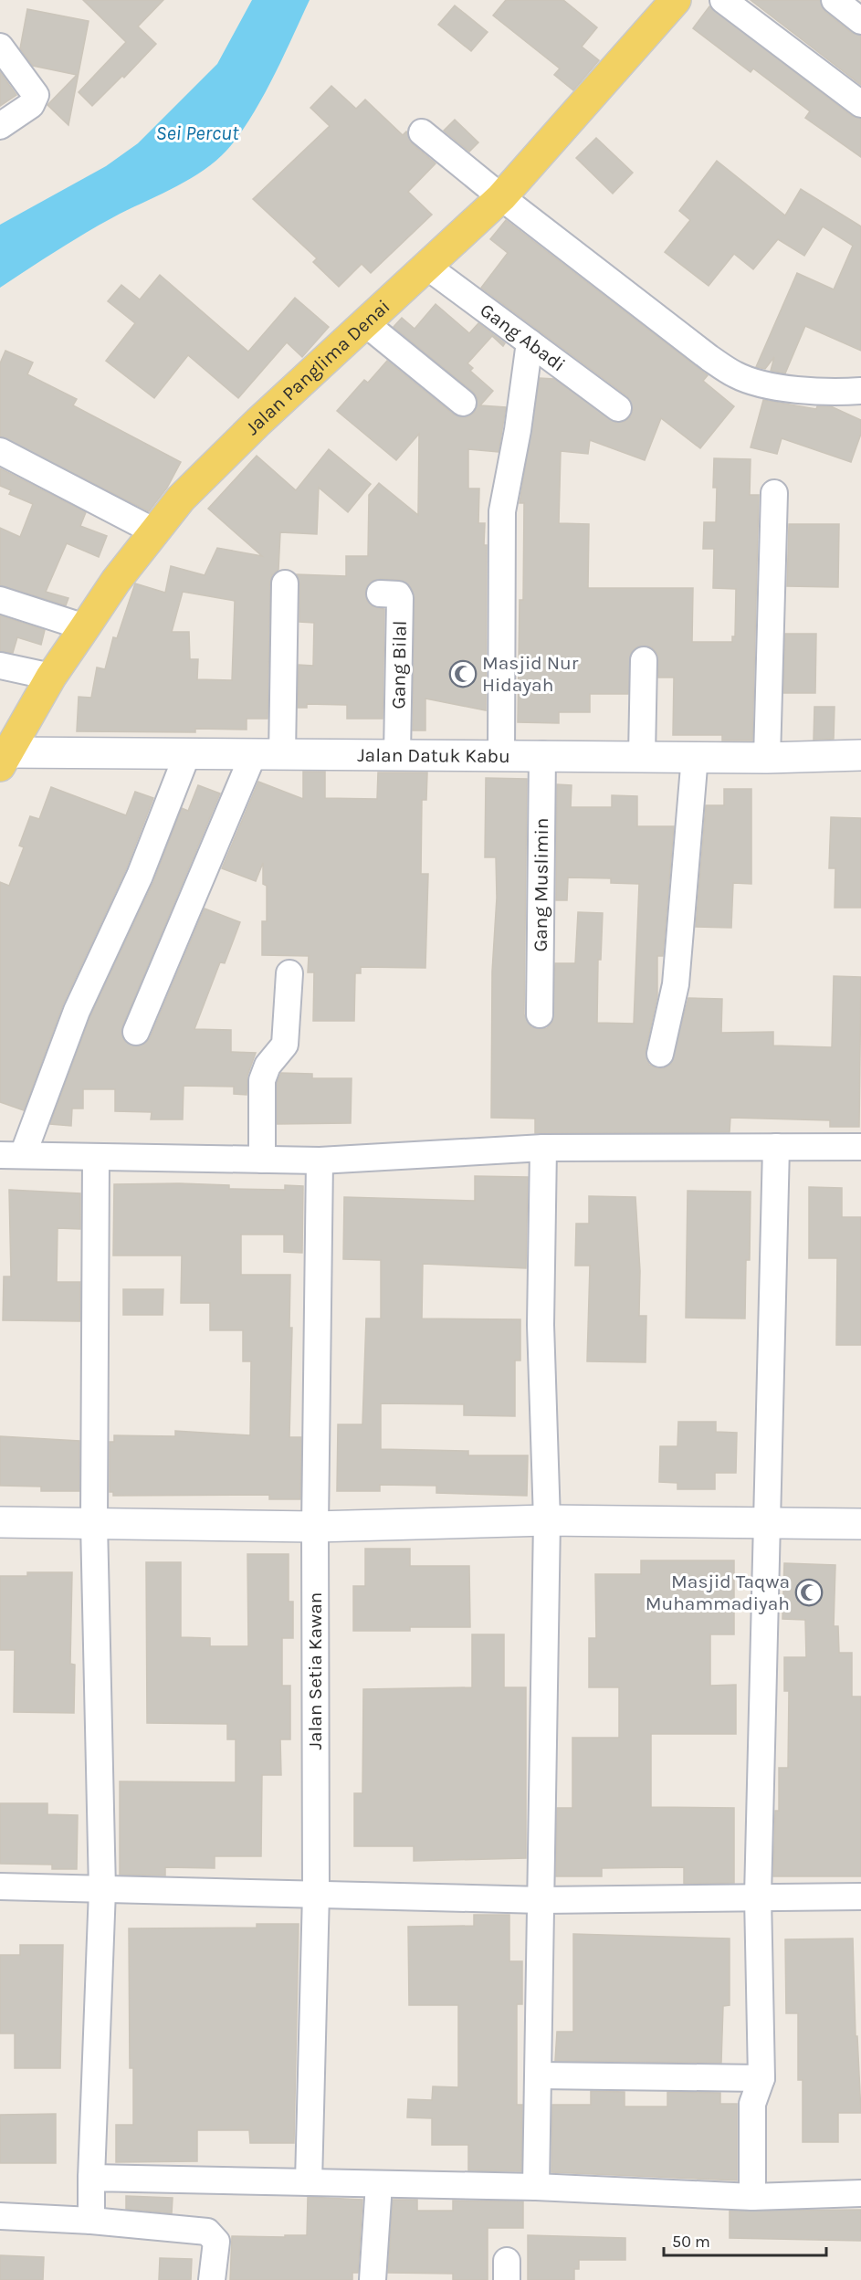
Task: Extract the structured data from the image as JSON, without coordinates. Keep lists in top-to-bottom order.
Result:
{
  "streets": {
    "main road": ["Jalan Panglima Denai"],
    "street": [
      "Gang Abadi",
      "Gang Bilal",
      "Jalan Datuk Kabu",
      "Gang Muslimin",
      "Jalan Setia Kawan"
    ]
  },
  "crossings": [
    ["Gang Abadi", "Jalan Panglima Denai"],
    ["Jalan Panglima Denai", "Jalan Datuk Kabu"],
    ["Gang Bilal", "Jalan Datuk Kabu"],
    ["Jalan Datuk Kabu", "Gang Muslimin"]
  ],
  "water": ["Sei Percut"],
  "places": {
    "mosque": ["Masjid Nur Hidayah", "Masjid Taqwa Muhammadiyah"]
  },
  "scale_bar": "50 m"
}
